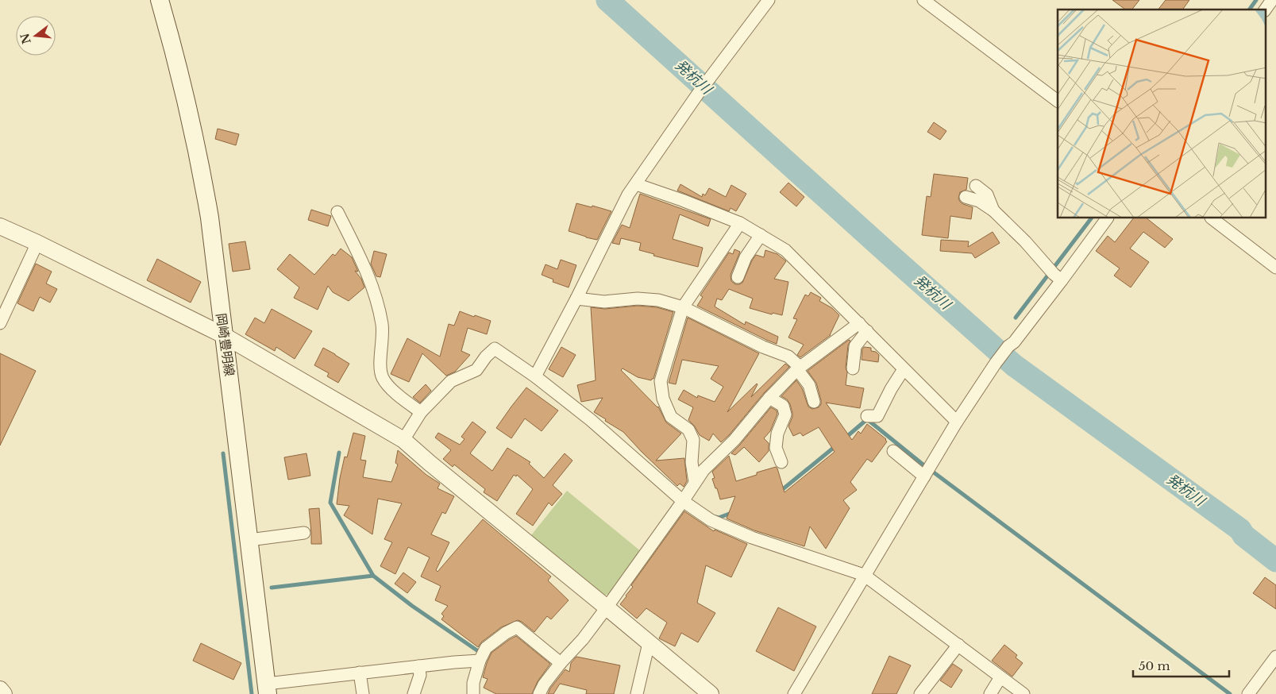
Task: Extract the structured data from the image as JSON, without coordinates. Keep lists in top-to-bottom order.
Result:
{
  "streets": {
    "main road": ["岡崎豊明線"]
  },
  "water": ["発杭川"],
  "scale_bar": "50 m",
  "north": "left"
}
